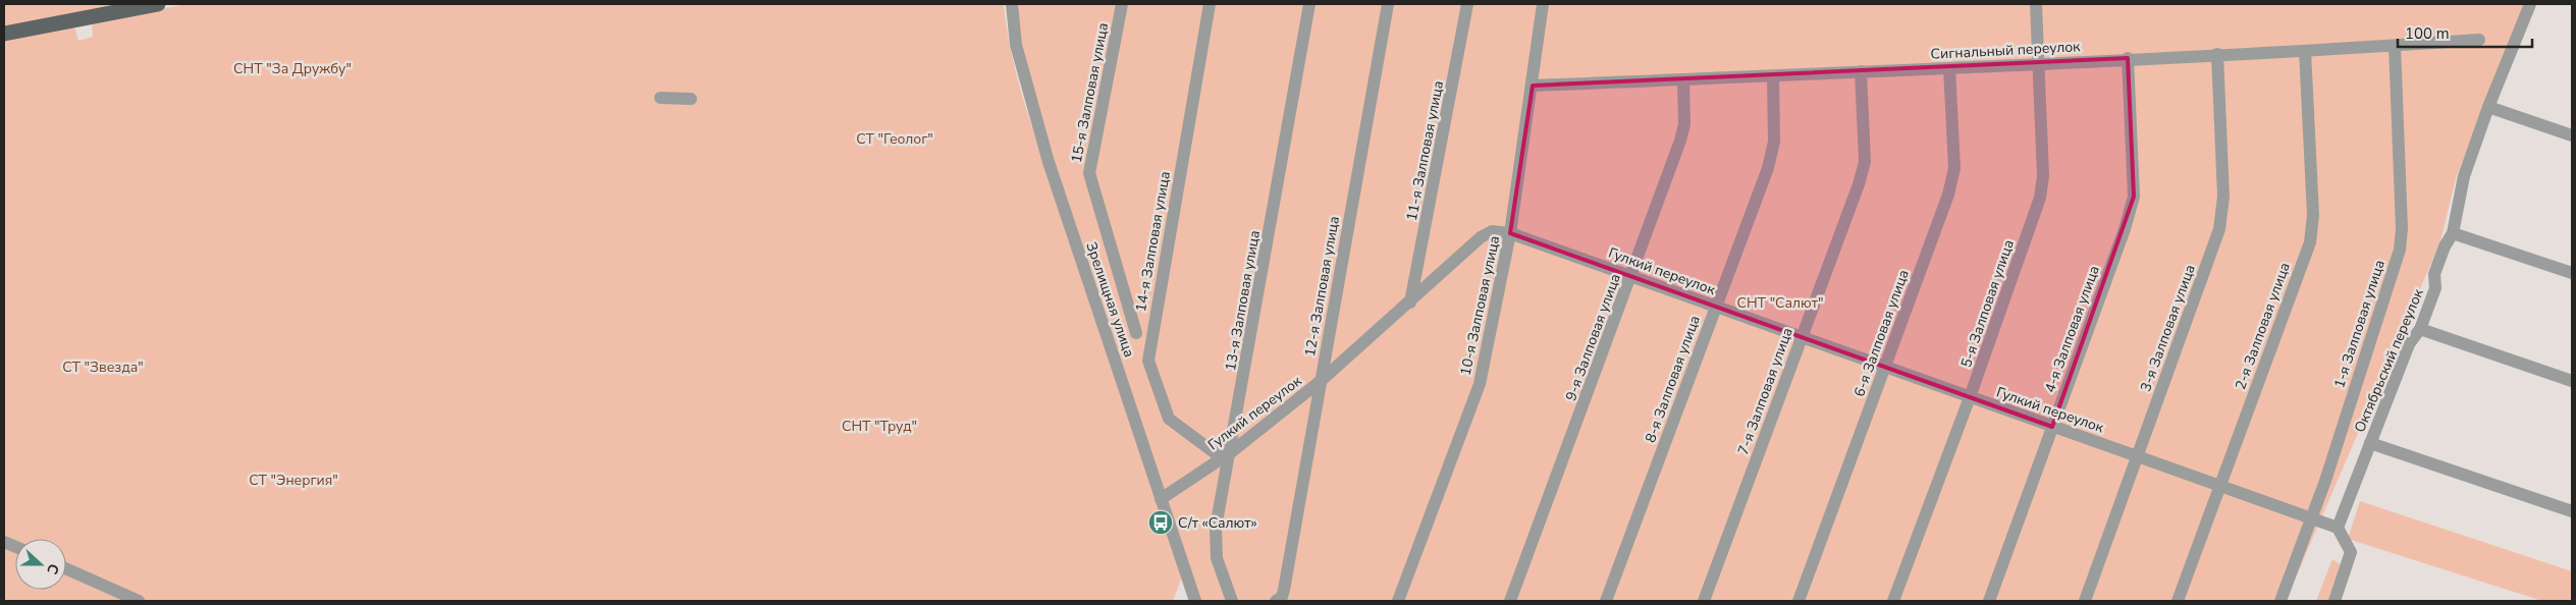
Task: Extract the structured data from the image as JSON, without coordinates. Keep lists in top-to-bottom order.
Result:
{
  "streets": {
    "street": [
      "Сигнальный переулок",
      "15-я Залповая улица",
      "11-я Залповая улица",
      "14-я Залповая улица",
      "Гулкий переулок",
      "12-я Залповая улица",
      "Зрелищная улица",
      "13-я Залповая улица",
      "5-я Залповая улица",
      "10-я Залповая улица",
      "1-я Залповая улица",
      "2-я Залповая улица",
      "3-я Залповая улица",
      "4-я Залповая улица",
      "6-я Залповая улица",
      "9-я Залповая улица",
      "Октябрьский переулок",
      "8-я Залповая улица",
      "7-я Залповая улица"
    ]
  },
  "crossings": [
    ["Сигнальный переулок", "5-я Залповая улица"],
    ["Сигнальный переулок", "10-я Залповая улица"],
    ["Сигнальный переулок", "1-я Залповая улица"],
    ["Сигнальный переулок", "2-я Залповая улица"],
    ["Сигнальный переулок", "3-я Залповая улица"],
    ["Сигнальный переулок", "4-я Залповая улица"],
    ["Сигнальный переулок", "6-я Залповая улица"],
    ["Сигнальный переулок", "9-я Залповая улица"],
    ["Сигнальный переулок", "8-я Залповая улица"],
    ["Сигнальный переулок", "7-я Залповая улица"],
    ["11-я Залповая улица", "Гулкий переулок"],
    ["14-я Залповая улица", "Гулкий переулок"],
    ["14-я Залповая улица", "13-я Залповая улица"],
    ["Гулкий переулок", "12-я Залповая улица"],
    ["Гулкий переулок", "Зрелищная улица"],
    ["Гулкий переулок", "13-я Залповая улица"],
    ["Гулкий переулок", "5-я Залповая улица"],
    ["Гулкий переулок", "10-я Залповая улица"],
    ["Гулкий переулок", "1-я Залповая улица"],
    ["Гулкий переулок", "2-я Залповая улица"],
    ["Гулкий переулок", "3-я Залповая улица"],
    ["Гулкий переулок", "4-я Залповая улица"],
    ["Гулкий переулок", "6-я Залповая улица"],
    ["Гулкий переулок", "9-я Залповая улица"],
    ["Гулкий переулок", "Октябрьский переулок"],
    ["Гулкий переулок", "8-я Залповая улица"],
    ["Гулкий переулок", "7-я Залповая улица"]
  ],
  "parks": [
    "СНТ \"За Дружбу\"",
    "СТ \"Геолог\"",
    "СНТ \"Салют\"",
    "СТ \"Звезда\"",
    "СНТ \"Труд\"",
    "СТ \"Энергия\""
  ],
  "places": {
    "bus stop": ["С/т «Салют»"]
  },
  "scale_bar": "100 m",
  "north": "right"
}
